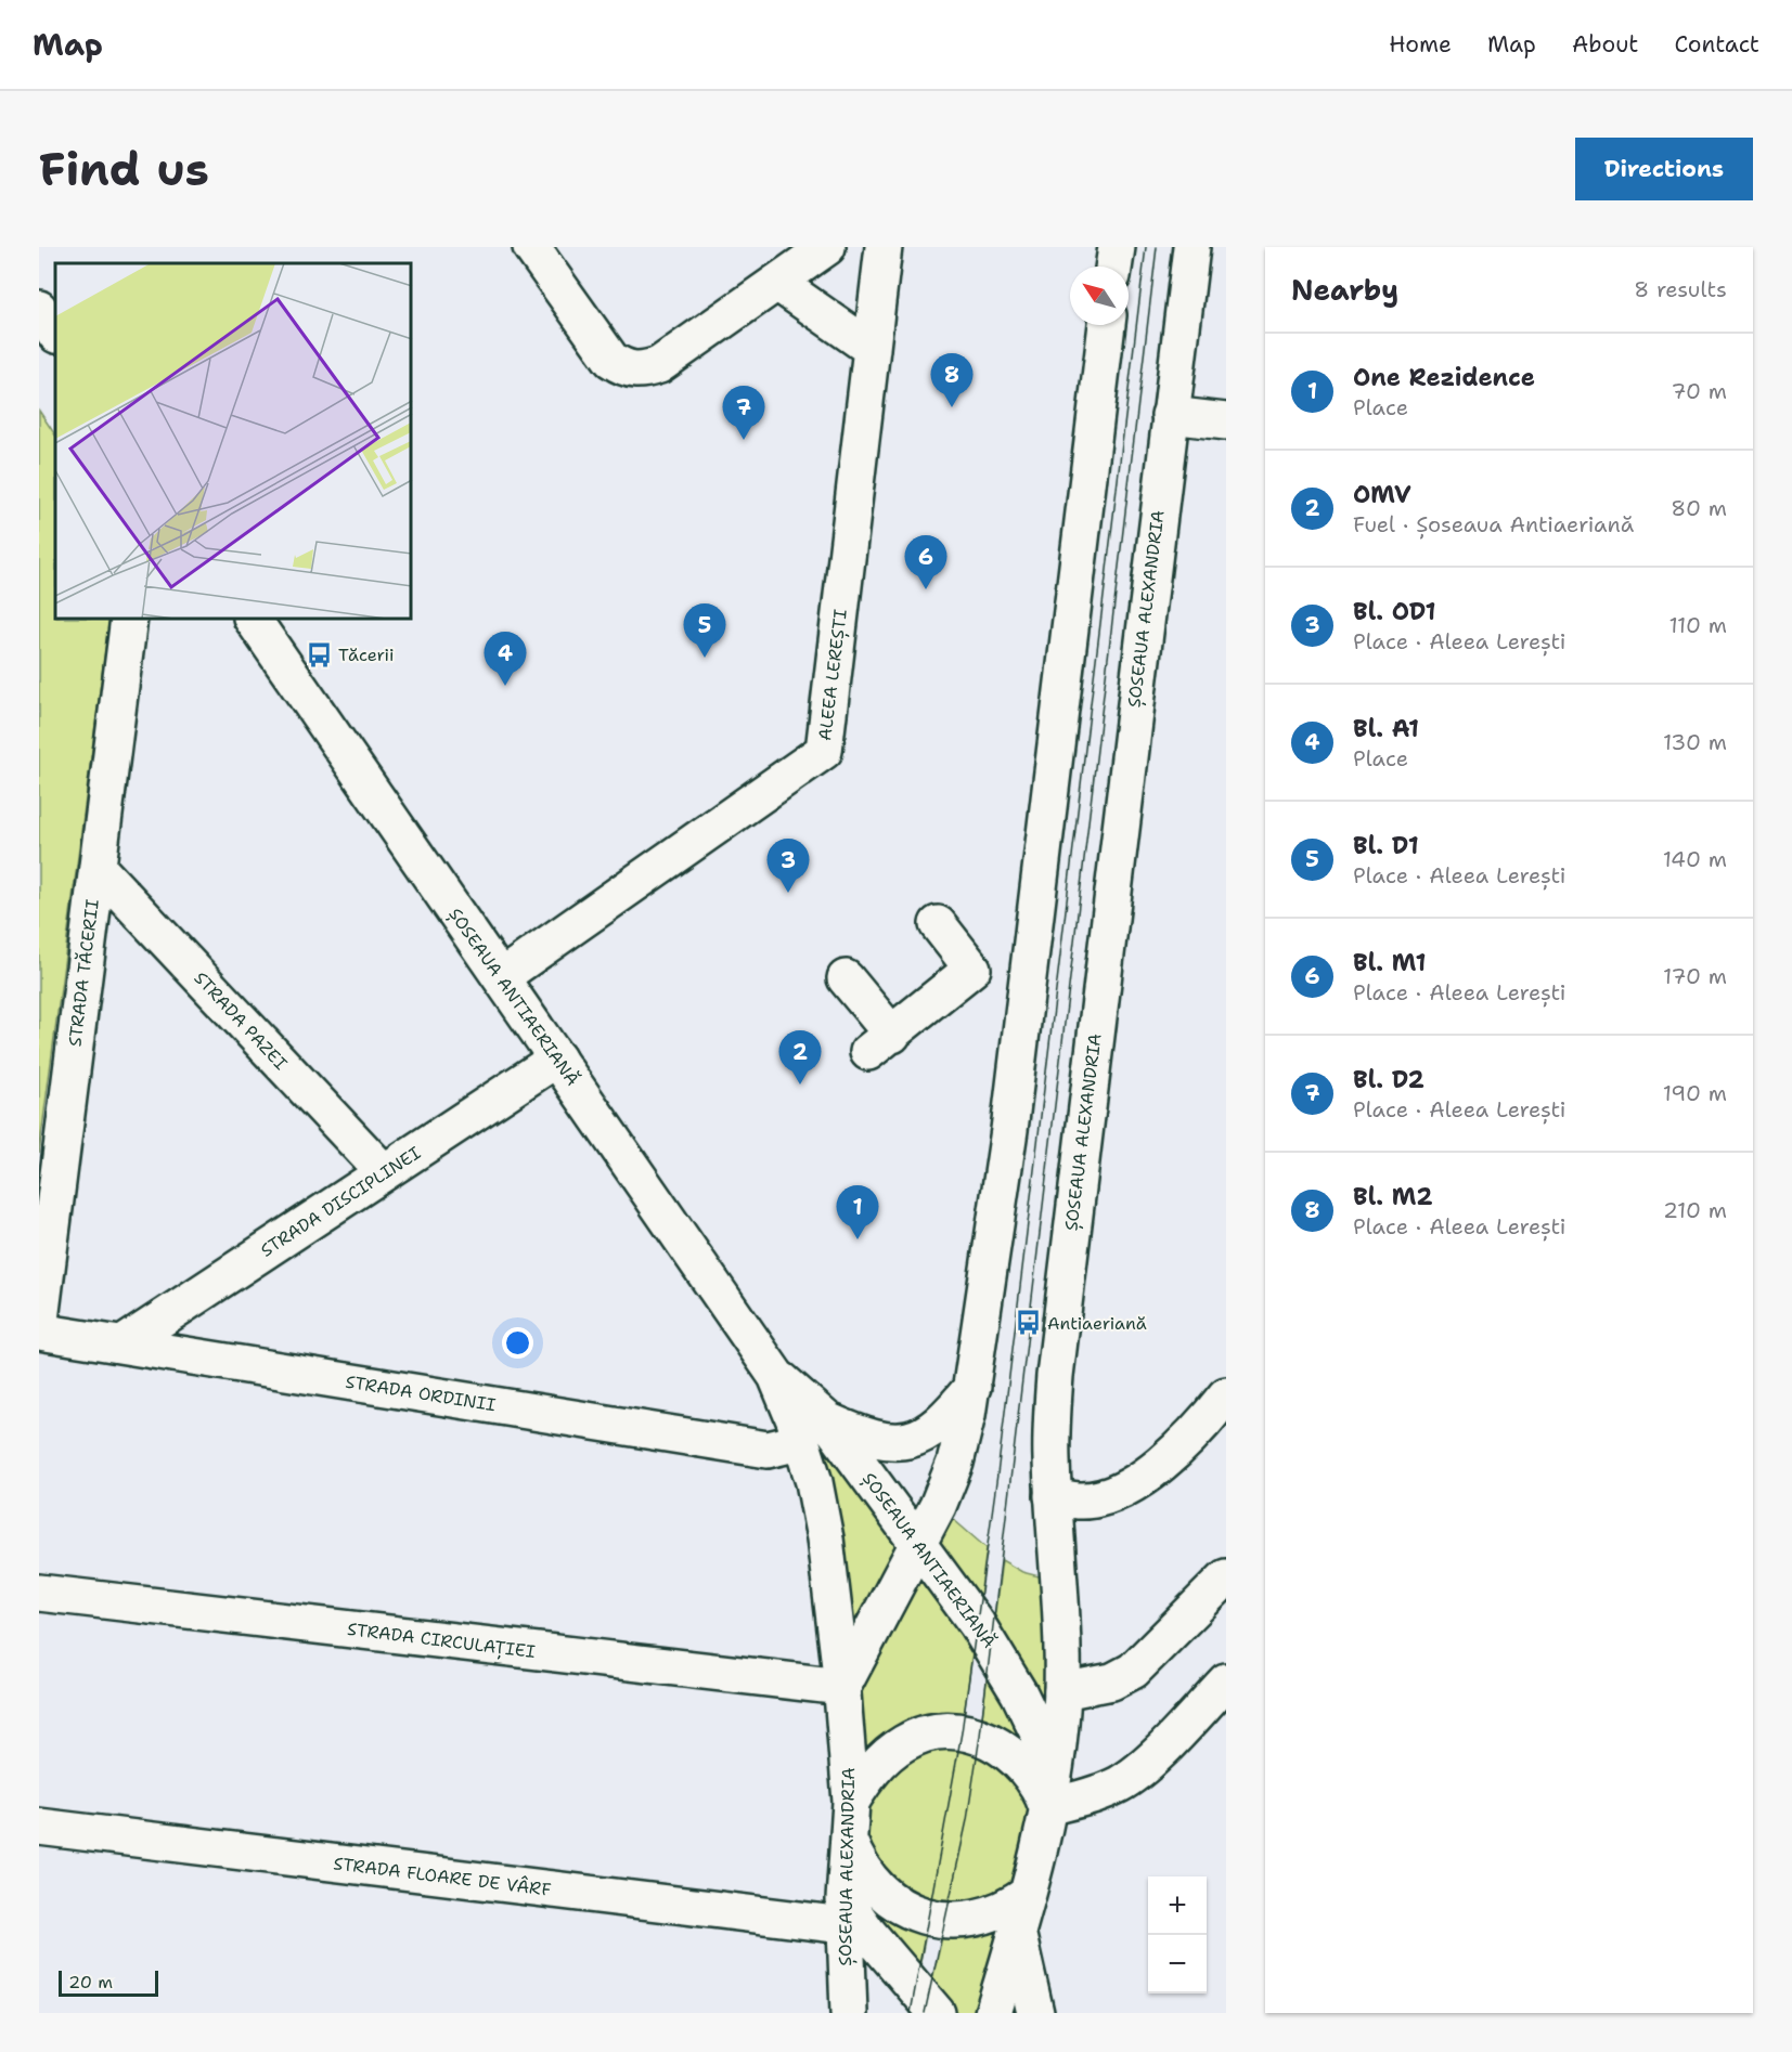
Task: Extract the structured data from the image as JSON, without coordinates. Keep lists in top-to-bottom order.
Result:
{
  "streets": {
    "main road": [
      "ȘOSEAUA ALEXANDRIA",
      "ALEEA LEREȘTI",
      "STRADA TĂCERII",
      "ȘOSEAUA ANTIAERIANĂ",
      "STRADA PAZEI",
      "STRADA DISCIPLINEI",
      "STRADA ORDINII",
      "STRADA CIRCULAȚIEI",
      "STRADA FLOARE DE VÂRF"
    ]
  },
  "crossings": [
    ["ȘOSEAUA ALEXANDRIA", "ȘOSEAUA ANTIAERIANĂ"],
    ["ȘOSEAUA ALEXANDRIA", "STRADA CIRCULAȚIEI"],
    ["ȘOSEAUA ALEXANDRIA", "STRADA FLOARE DE VÂRF"],
    ["ALEEA LEREȘTI", "ȘOSEAUA ANTIAERIANĂ"],
    ["STRADA TĂCERII", "STRADA PAZEI"],
    ["STRADA TĂCERII", "STRADA ORDINII"],
    ["ȘOSEAUA ANTIAERIANĂ", "STRADA DISCIPLINEI"],
    ["ȘOSEAUA ANTIAERIANĂ", "STRADA ORDINII"],
    ["ȘOSEAUA ANTIAERIANĂ", "STRADA CIRCULAȚIEI"],
    ["STRADA PAZEI", "STRADA DISCIPLINEI"],
    ["STRADA DISCIPLINEI", "STRADA ORDINII"]
  ],
  "places": {
    "bus stop": ["Tăcerii", "Antiaeriană"]
  },
  "scale_bar": "20 m",
  "north": "top left",
  "page": {
    "header": "Map",
    "nav": [
      "Home",
      "Map",
      "About",
      "Contact"
    ],
    "buttons": "Directions",
    "title": "Find us",
    "heading": ["Nearby", "8 results"],
    "list": [
      {
        "mark": "1",
        "name": "One Rezidence",
        "note": "Place",
        "value": "70 m"
      },
      {
        "mark": "2",
        "name": "OMV",
        "note": "Fuel · Șoseaua Antiaeriană",
        "value": "80 m"
      },
      {
        "mark": "3",
        "name": "Bl. OD1",
        "note": "Place · Aleea Lerești",
        "value": "110 m"
      },
      {
        "mark": "4",
        "name": "Bl. A1",
        "note": "Place",
        "value": "130 m"
      },
      {
        "mark": "5",
        "name": "Bl. D1",
        "note": "Place · Aleea Lerești",
        "value": "140 m"
      },
      {
        "mark": "6",
        "name": "Bl. M1",
        "note": "Place · Aleea Lerești",
        "value": "170 m"
      },
      {
        "mark": "7",
        "name": "Bl. D2",
        "note": "Place · Aleea Lerești",
        "value": "190 m"
      },
      {
        "mark": "8",
        "name": "Bl. M2",
        "note": "Place · Aleea Lerești",
        "value": "210 m"
      }
    ],
    "pins": [
      "8",
      "7",
      "6",
      "5",
      "4",
      "3",
      "2",
      "1"
    ],
    "map_buttons": ["+", "−"],
    "scale": "20 m"
  }
}
